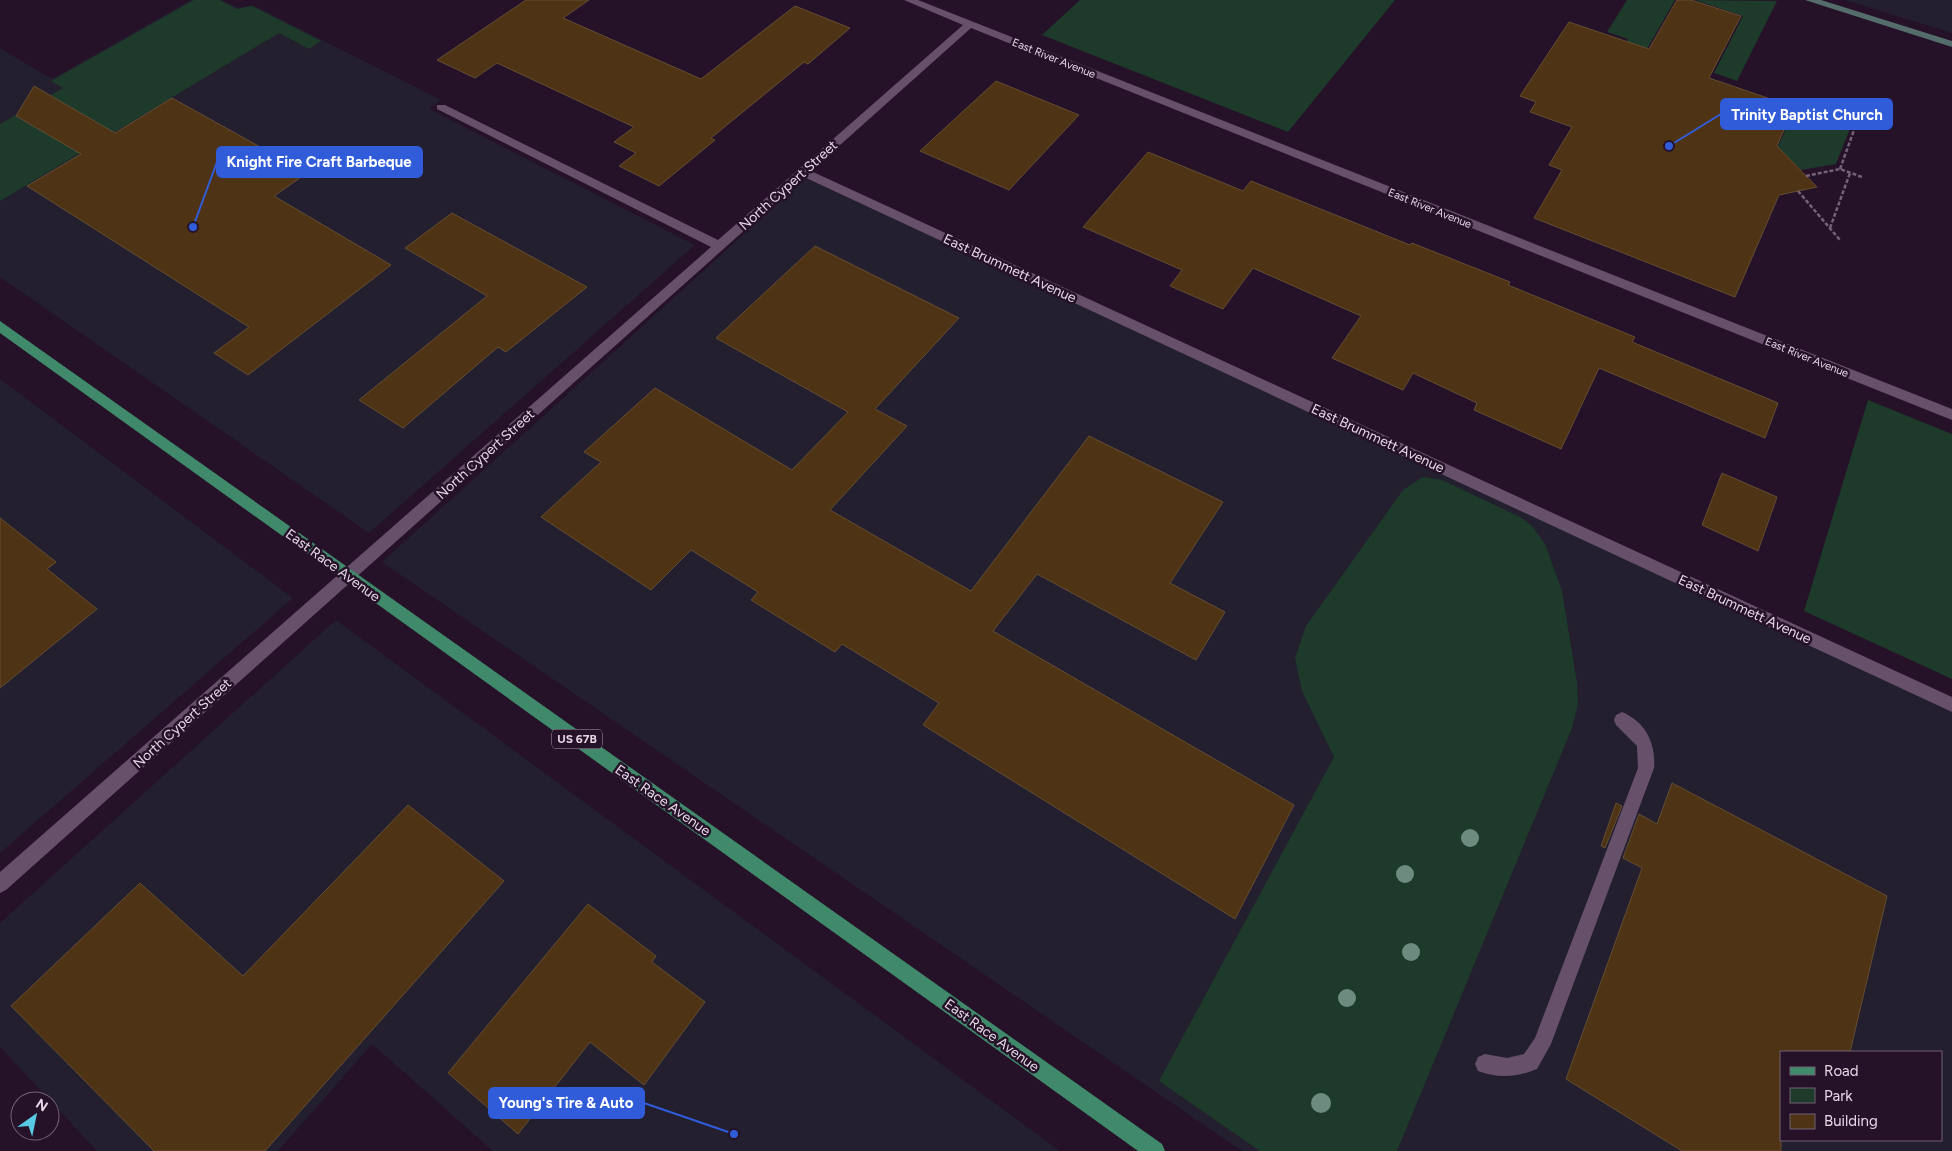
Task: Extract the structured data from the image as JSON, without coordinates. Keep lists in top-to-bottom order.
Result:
{
  "streets": {
    "main road": ["East Race Avenue", "US 67B"],
    "street": ["East River Avenue", "North Cypert Street", "East Brummett Avenue"]
  },
  "crossings": [
    ["East River Avenue", "North Cypert Street"],
    ["North Cypert Street", "East Brummett Avenue"],
    ["North Cypert Street", "East Race Avenue"]
  ],
  "places": ["Trinity Baptist Church", "Knight Fire Craft Barbeque", "Young's Tire & Auto"],
  "legend": ["Road", "Park", "Building"],
  "north": "top right"
}
